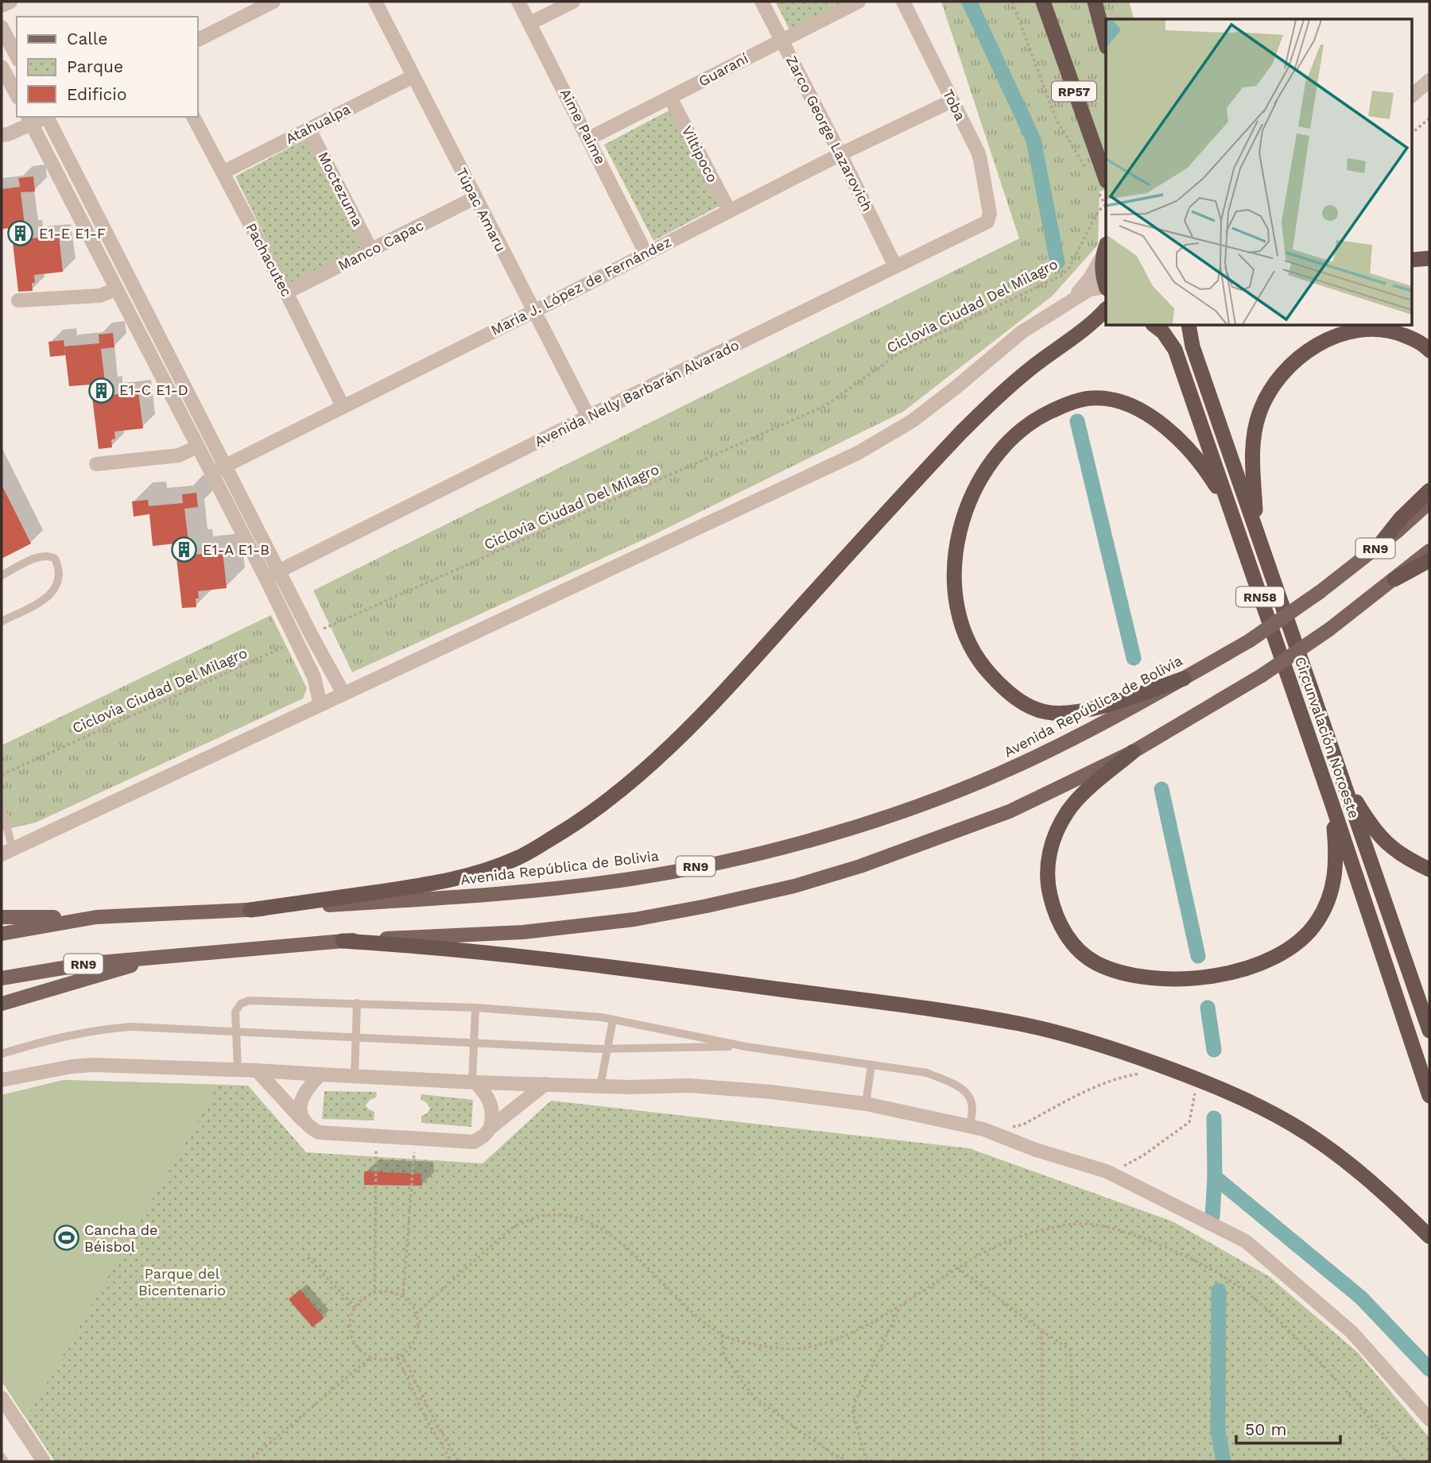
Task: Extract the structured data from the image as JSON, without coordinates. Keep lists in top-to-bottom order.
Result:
{
  "streets": {
    "highway": ["RP57", "RN58", "Circunvalación Noroeste"],
    "main road": ["RN9", "Avenida República de Bolivia"],
    "street": [
      "Guaraní",
      "Toba",
      "Atahualpa",
      "Aime Paime",
      "Zarco George Lazarovich",
      "Viltipoco",
      "Moctezuma",
      "Túpac Amaru",
      "Manco Capac",
      "Pachacutec",
      "María J. López de Fernández",
      "Avenida Nelly Barbarán Alvarado"
    ],
    "path": ["Ciclovia Ciudad Del Milagro"]
  },
  "crossings": [
    ["Guaraní", "Aime Paime"],
    ["Guaraní", "Zarco George Lazarovich"],
    ["Guaraní", "Viltipoco"],
    ["Toba", "María J. López de Fernández"],
    ["Toba", "Avenida Nelly Barbarán Alvarado"],
    ["Atahualpa", "Moctezuma"],
    ["Atahualpa", "Túpac Amaru"],
    ["Atahualpa", "Pachacutec"],
    ["Aime Paime", "María J. López de Fernández"],
    ["Zarco George Lazarovich", "María J. López de Fernández"],
    ["Zarco George Lazarovich", "Avenida Nelly Barbarán Alvarado"],
    ["Viltipoco", "María J. López de Fernández"],
    ["Moctezuma", "Manco Capac"],
    ["Túpac Amaru", "Manco Capac"],
    ["Túpac Amaru", "María J. López de Fernández"],
    ["Túpac Amaru", "Avenida Nelly Barbarán Alvarado"],
    ["Manco Capac", "Pachacutec"],
    ["Pachacutec", "María J. López de Fernández"]
  ],
  "parks": ["Parque del Bicentenario"],
  "places": {
    "building": ["E1-E E1-F", "E1-C E1-D", "E1-A E1-B"],
    "sports": ["Cancha de Béisbol"]
  },
  "legend": ["Calle", "Parque", "Edificio"],
  "scale_bar": "50 m"
}
